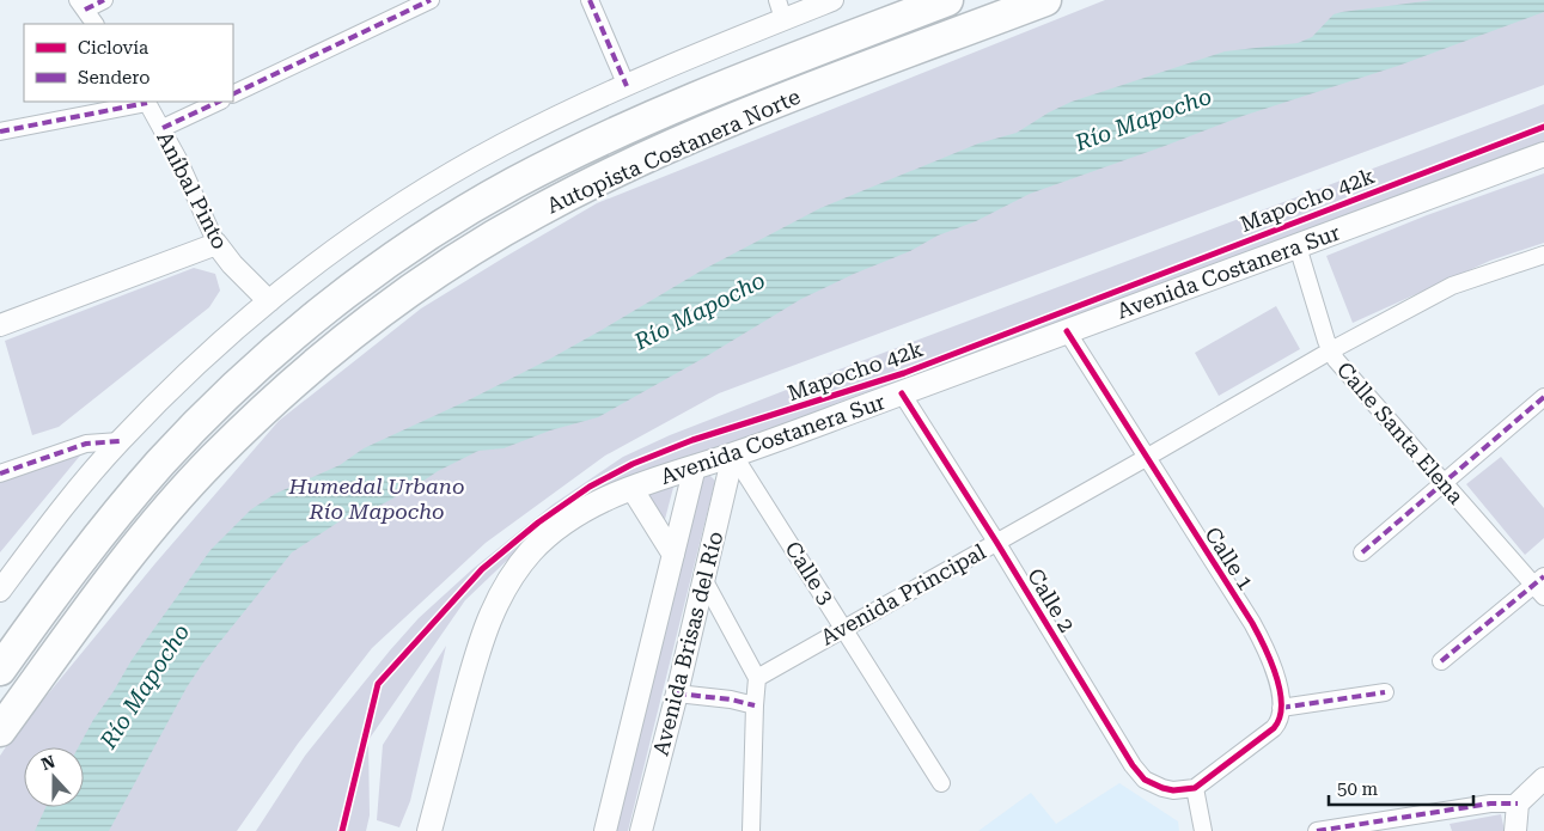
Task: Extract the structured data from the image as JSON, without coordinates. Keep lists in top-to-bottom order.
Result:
{
  "streets": {
    "highway": ["Autopista Costanera Norte"],
    "main road": ["Avenida Costanera Sur"],
    "street": [
      "Aníbal Pinto",
      "Calle Santa Elena",
      "Calle 1",
      "Calle 3",
      "Avenida Principal",
      "Calle 2",
      "Avenida Brisas del Río"
    ],
    "cycle path": ["Mapocho 42k"]
  },
  "crossings": [
    ["Avenida Costanera Sur", "Calle Santa Elena"],
    ["Avenida Costanera Sur", "Calle 1"],
    ["Avenida Costanera Sur", "Calle 3"],
    ["Avenida Costanera Sur", "Calle 2"],
    ["Avenida Costanera Sur", "Avenida Brisas del Río"],
    ["Calle Santa Elena", "Avenida Principal"],
    ["Calle 1", "Avenida Principal"],
    ["Calle 3", "Avenida Principal"],
    ["Calle 3", "Avenida Brisas del Río"],
    ["Avenida Principal", "Calle 2"]
  ],
  "water": ["Río Mapocho"],
  "parks": ["Humedal Urbano Río Mapocho"],
  "legend": ["Ciclovía", "Sendero"],
  "scale_bar": "50 m",
  "north": "top"
}
